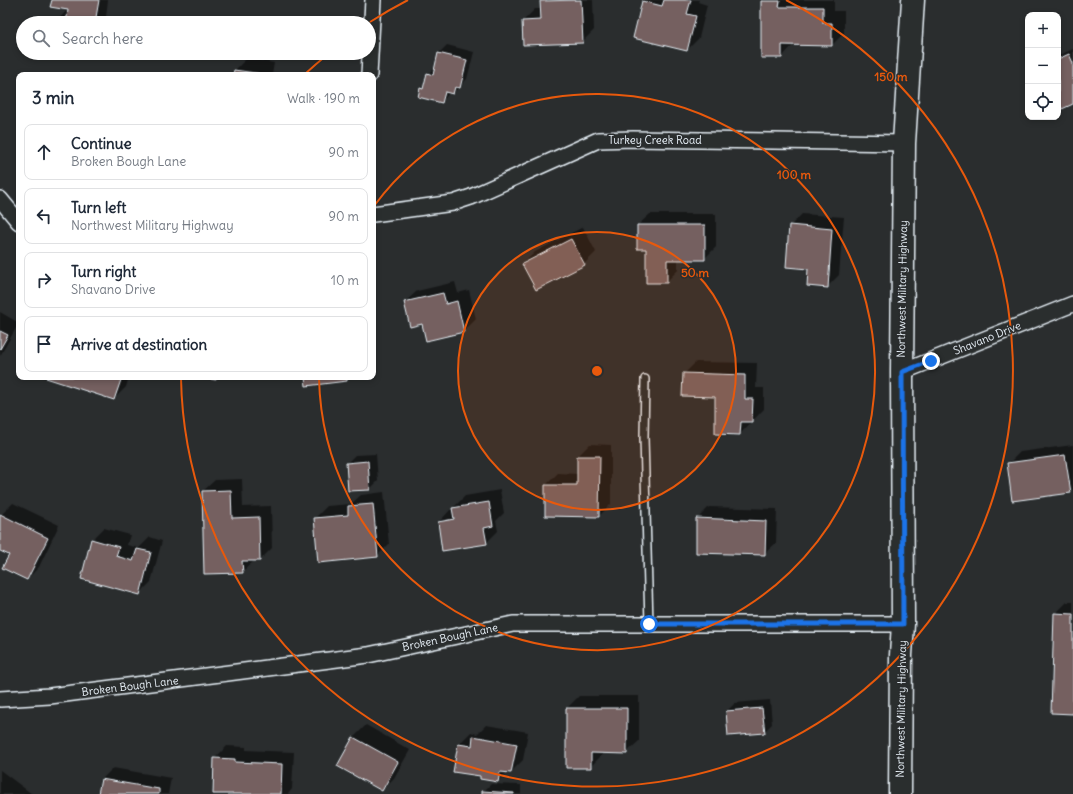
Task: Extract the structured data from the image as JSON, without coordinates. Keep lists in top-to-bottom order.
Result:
{
  "streets": {
    "main road": ["Northwest Military Highway"],
    "street": ["Turkey Creek Road", "Shavano Drive", "Broken Bough Lane"]
  },
  "crossings": [
    ["Turkey Creek Road", "Northwest Military Highway"],
    ["Northwest Military Highway", "Shavano Drive"],
    ["Northwest Military Highway", "Broken Bough Lane"]
  ],
  "page": {
    "map_buttons": ["+", "−"],
    "search": "Search here",
    "heading": ["3 min", "Walk · 190 m"],
    "list": [
      ["Continue", "Broken Bough Lane", "90 m"],
      ["Turn left", "Northwest Military Highway", "90 m"],
      ["Turn right", "Shavano Drive", "10 m"],
      "Arrive at destination"
    ]
  },
  "rings": ["150 m", "100 m", "50 m"]
}
